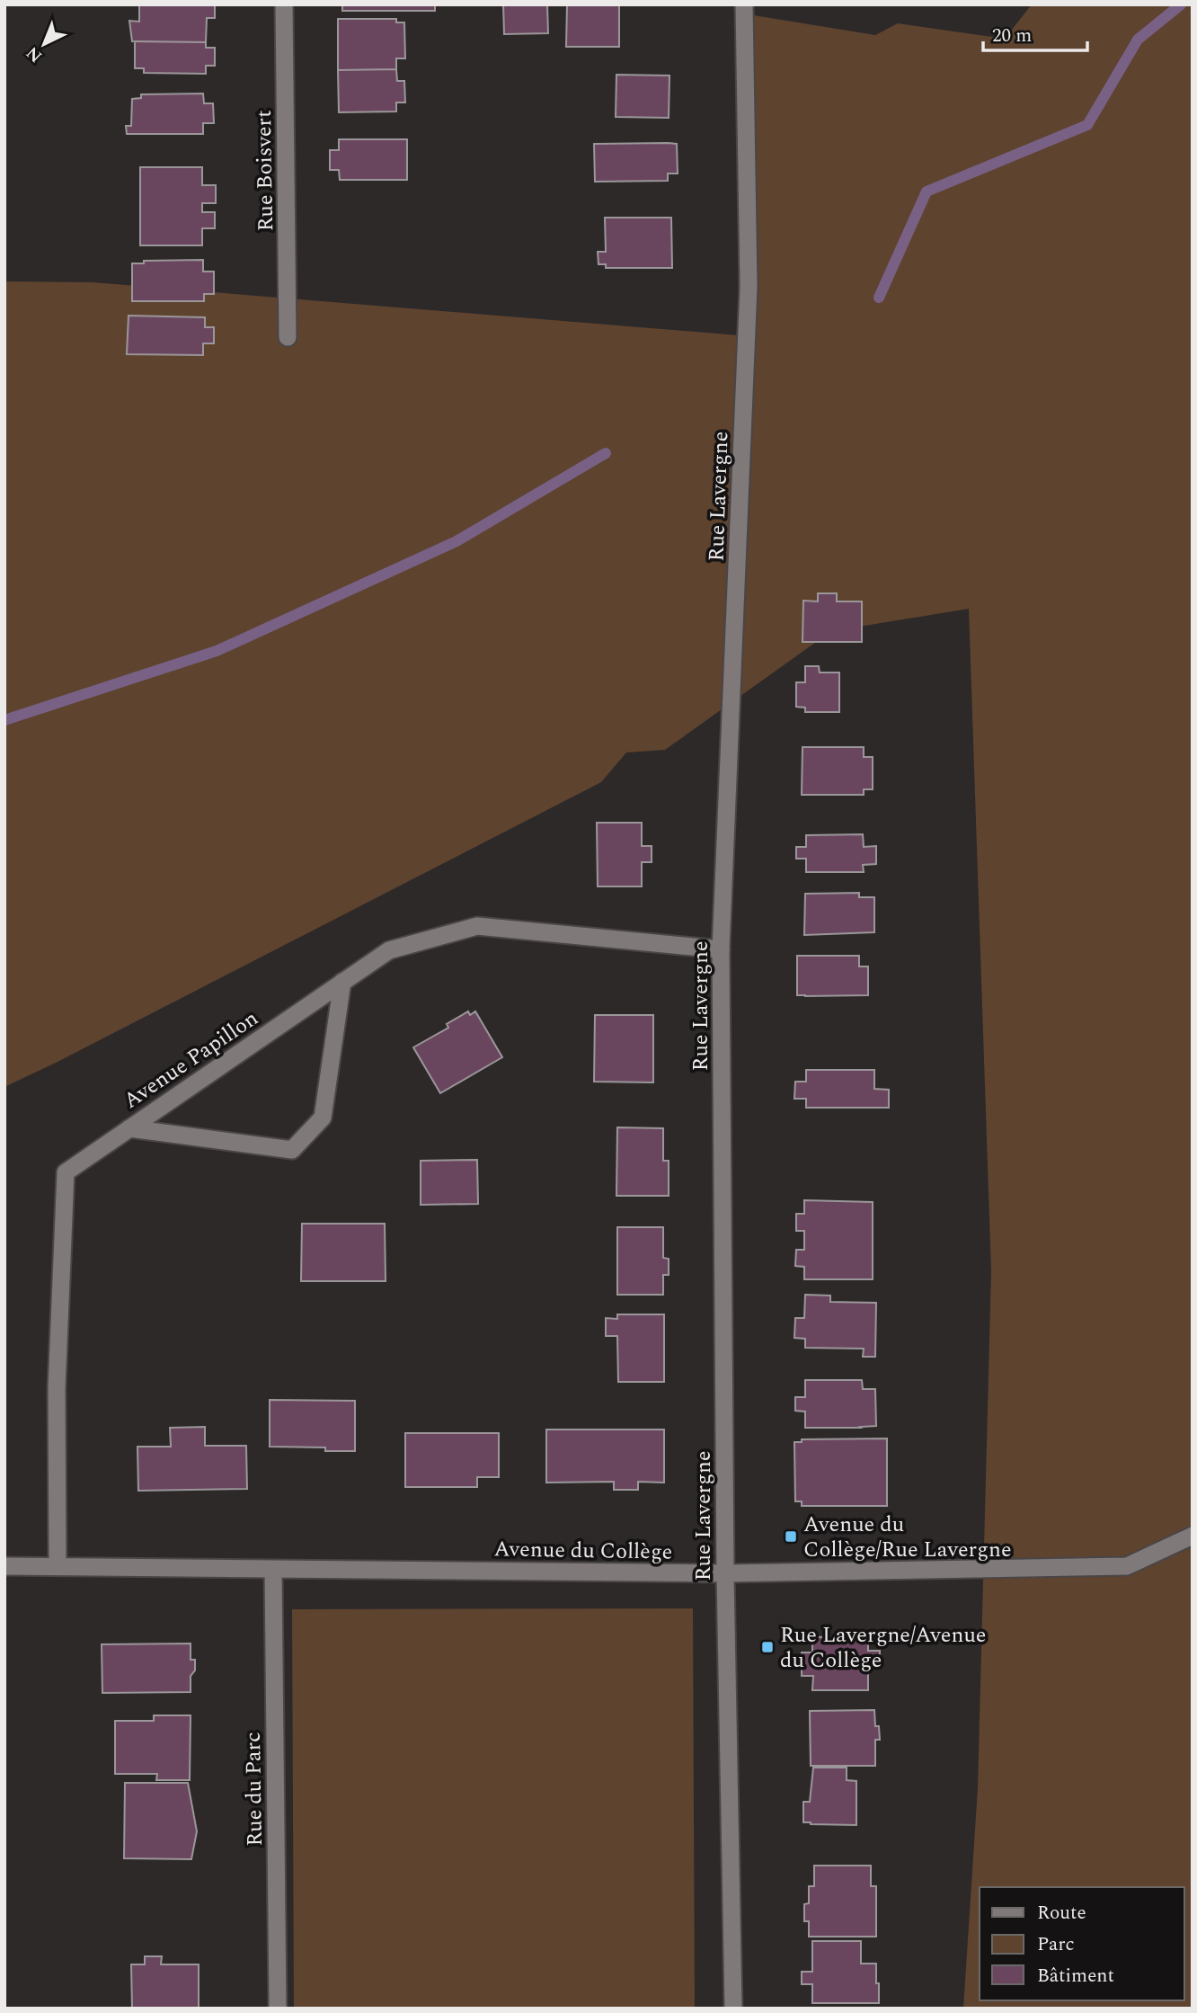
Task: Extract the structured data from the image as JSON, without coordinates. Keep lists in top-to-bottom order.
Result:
{
  "streets": {
    "street": [
      "Rue Boisvert",
      "Rue Lavergne",
      "Avenue Papillon",
      "Avenue du Collège",
      "Rue du Parc"
    ]
  },
  "crossings": [
    ["Rue Lavergne", "Avenue Papillon"],
    ["Rue Lavergne", "Avenue du Collège"],
    ["Avenue Papillon", "Avenue du Collège"],
    ["Avenue du Collège", "Rue du Parc"]
  ],
  "places": {
    "transit": ["Avenue du Collège/Rue Lavergne", "Rue Lavergne/Avenue du Collège"]
  },
  "legend": ["Route", "Parc", "Bâtiment"],
  "scale_bar": "20 m",
  "north": "bottom left"
}
